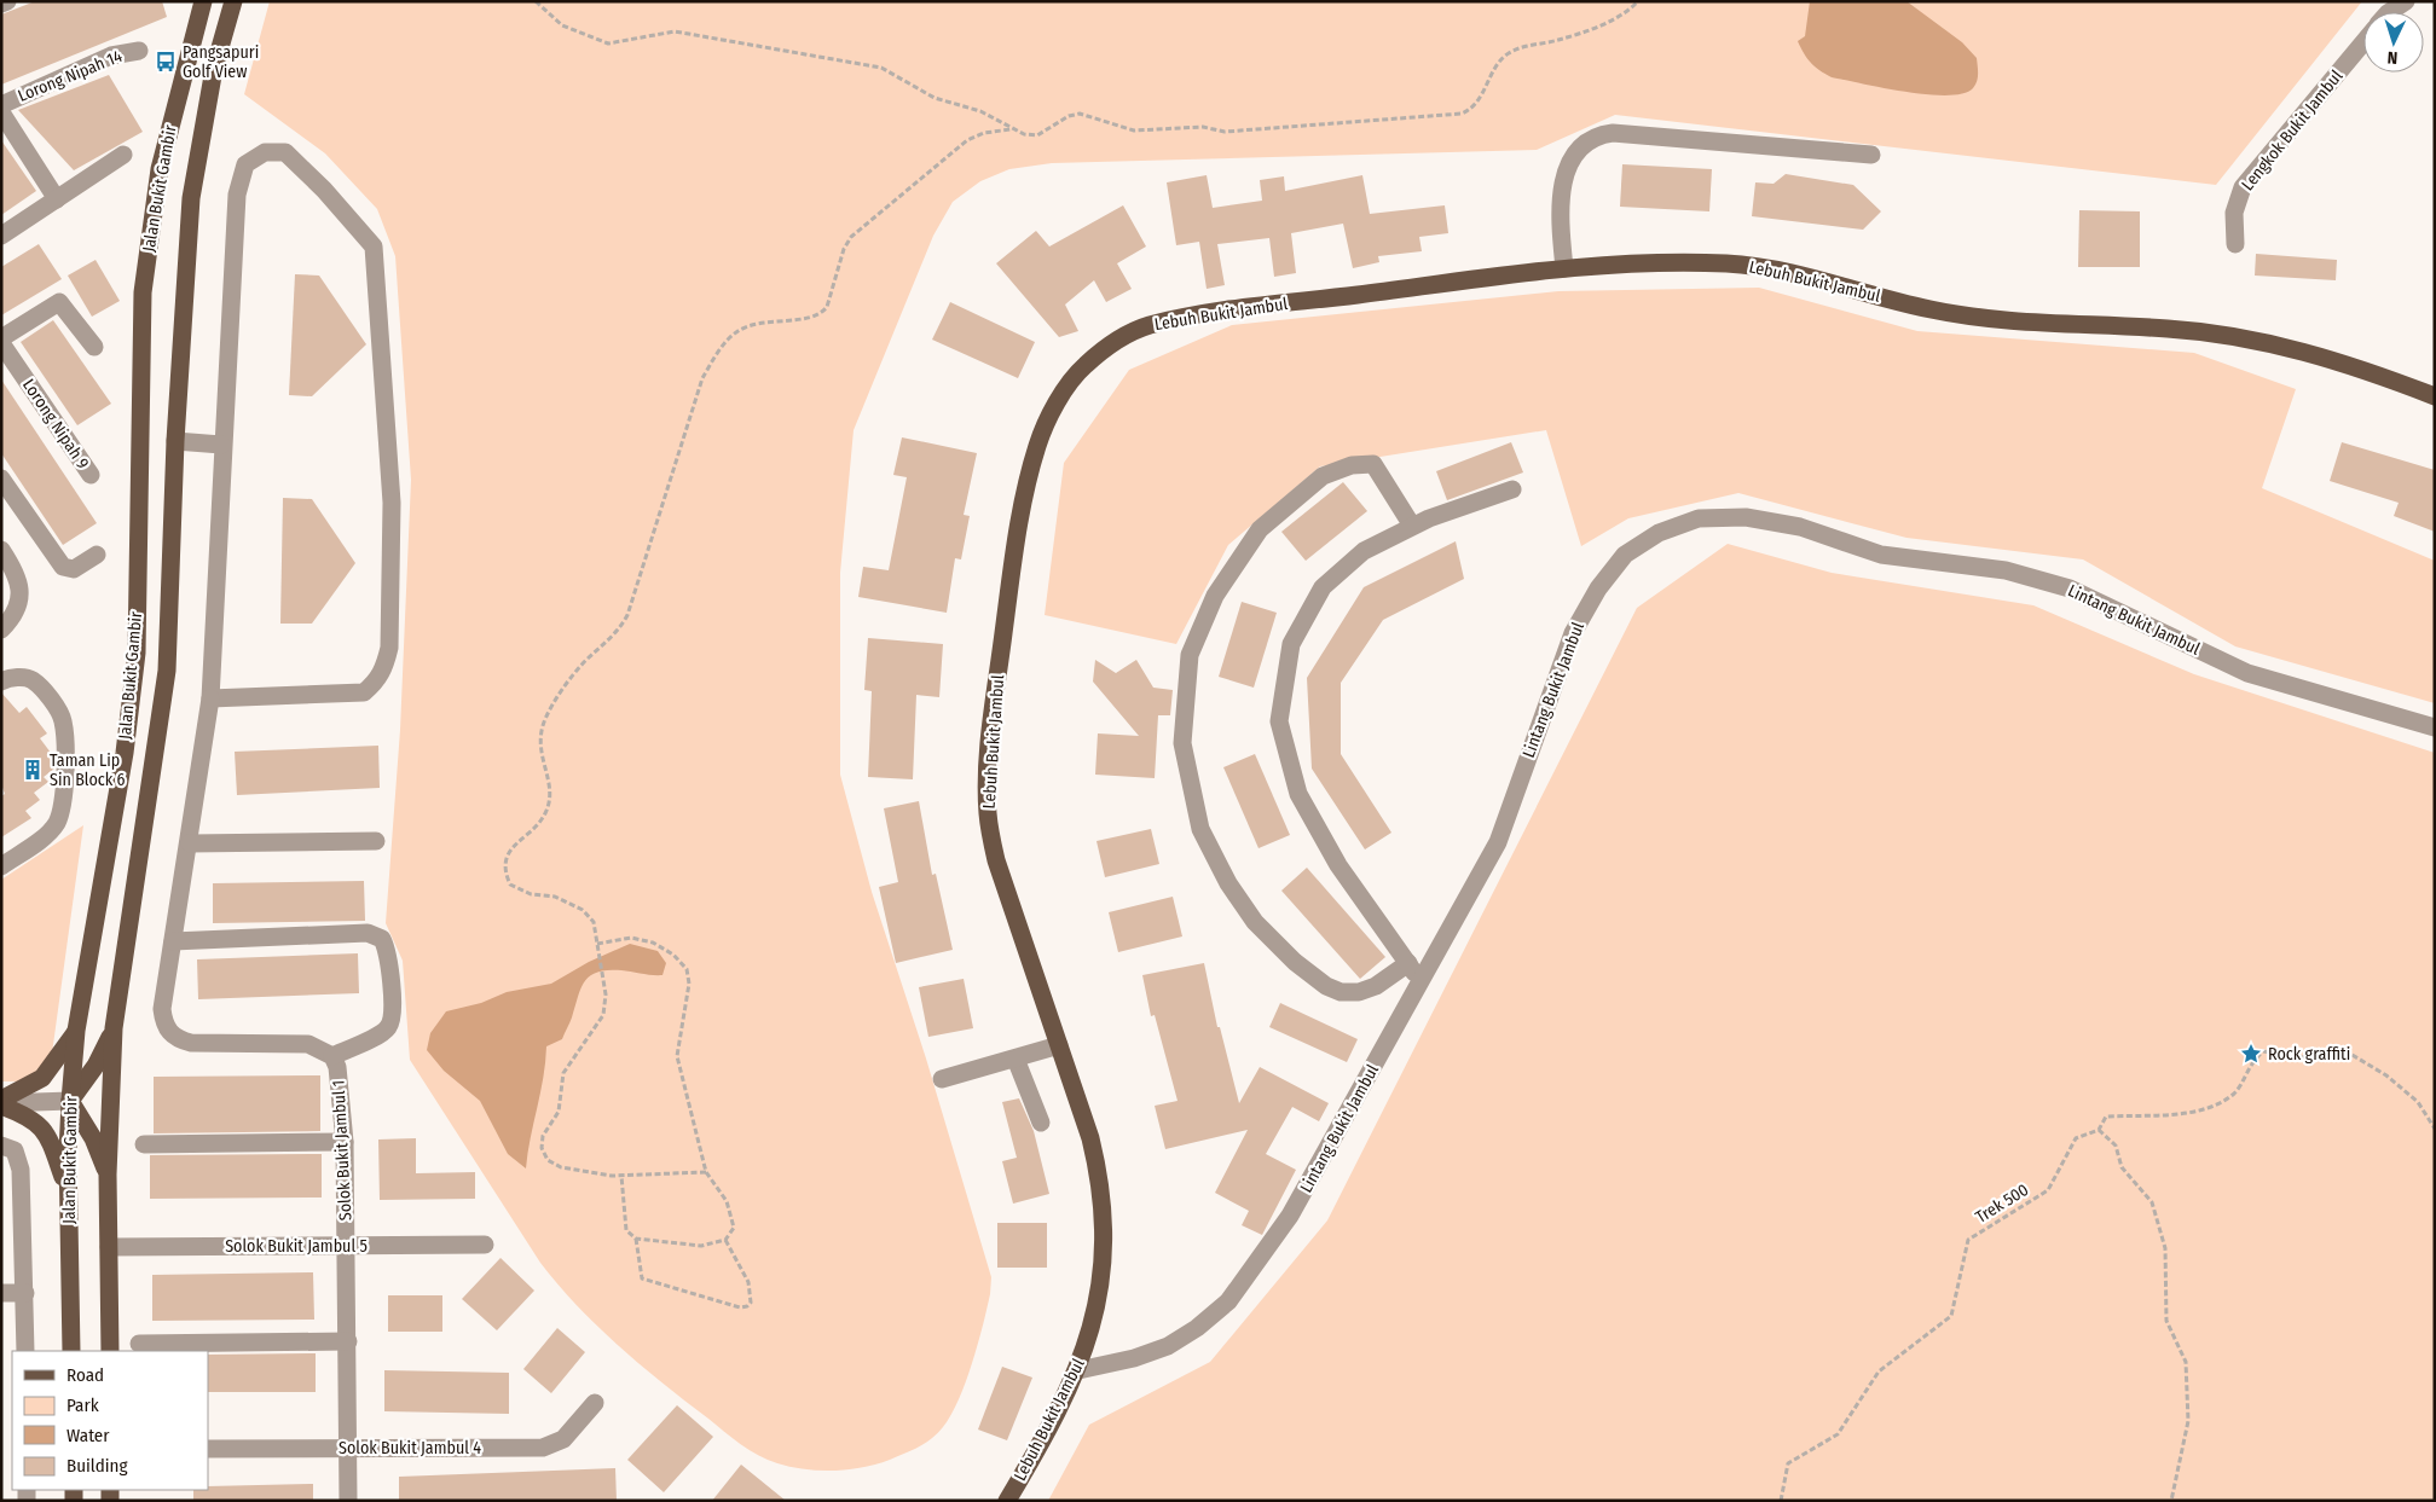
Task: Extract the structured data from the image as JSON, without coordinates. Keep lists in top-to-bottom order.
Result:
{
  "streets": {
    "main road": ["Jalan Bukit Gambir", "Lebuh Bukit Jambul"],
    "street": [
      "Lorong Nipah 14",
      "Lengkok Bukit Jambul",
      "Lorong Nipah 9",
      "Lintang Bukit Jambul",
      "Solok Bukit Jambul 1",
      "Solok Bukit Jambul 5",
      "Solok Bukit Jambul 4"
    ],
    "path": ["Trek 500"]
  },
  "crossings": [
    ["Jalan Bukit Gambir", "Solok Bukit Jambul 5"],
    ["Lebuh Bukit Jambul", "Lintang Bukit Jambul"],
    ["Solok Bukit Jambul 1", "Solok Bukit Jambul 5"],
    ["Solok Bukit Jambul 1", "Solok Bukit Jambul 4"]
  ],
  "places": {
    "bus stop": ["Pangsapuri Golf View"],
    "building": ["Taman Lip Sin Block 6"],
    "place": ["Rock graffiti"]
  },
  "legend": [
    "Road",
    "Park",
    "Water",
    "Building"
  ],
  "north": "bottom"
}
